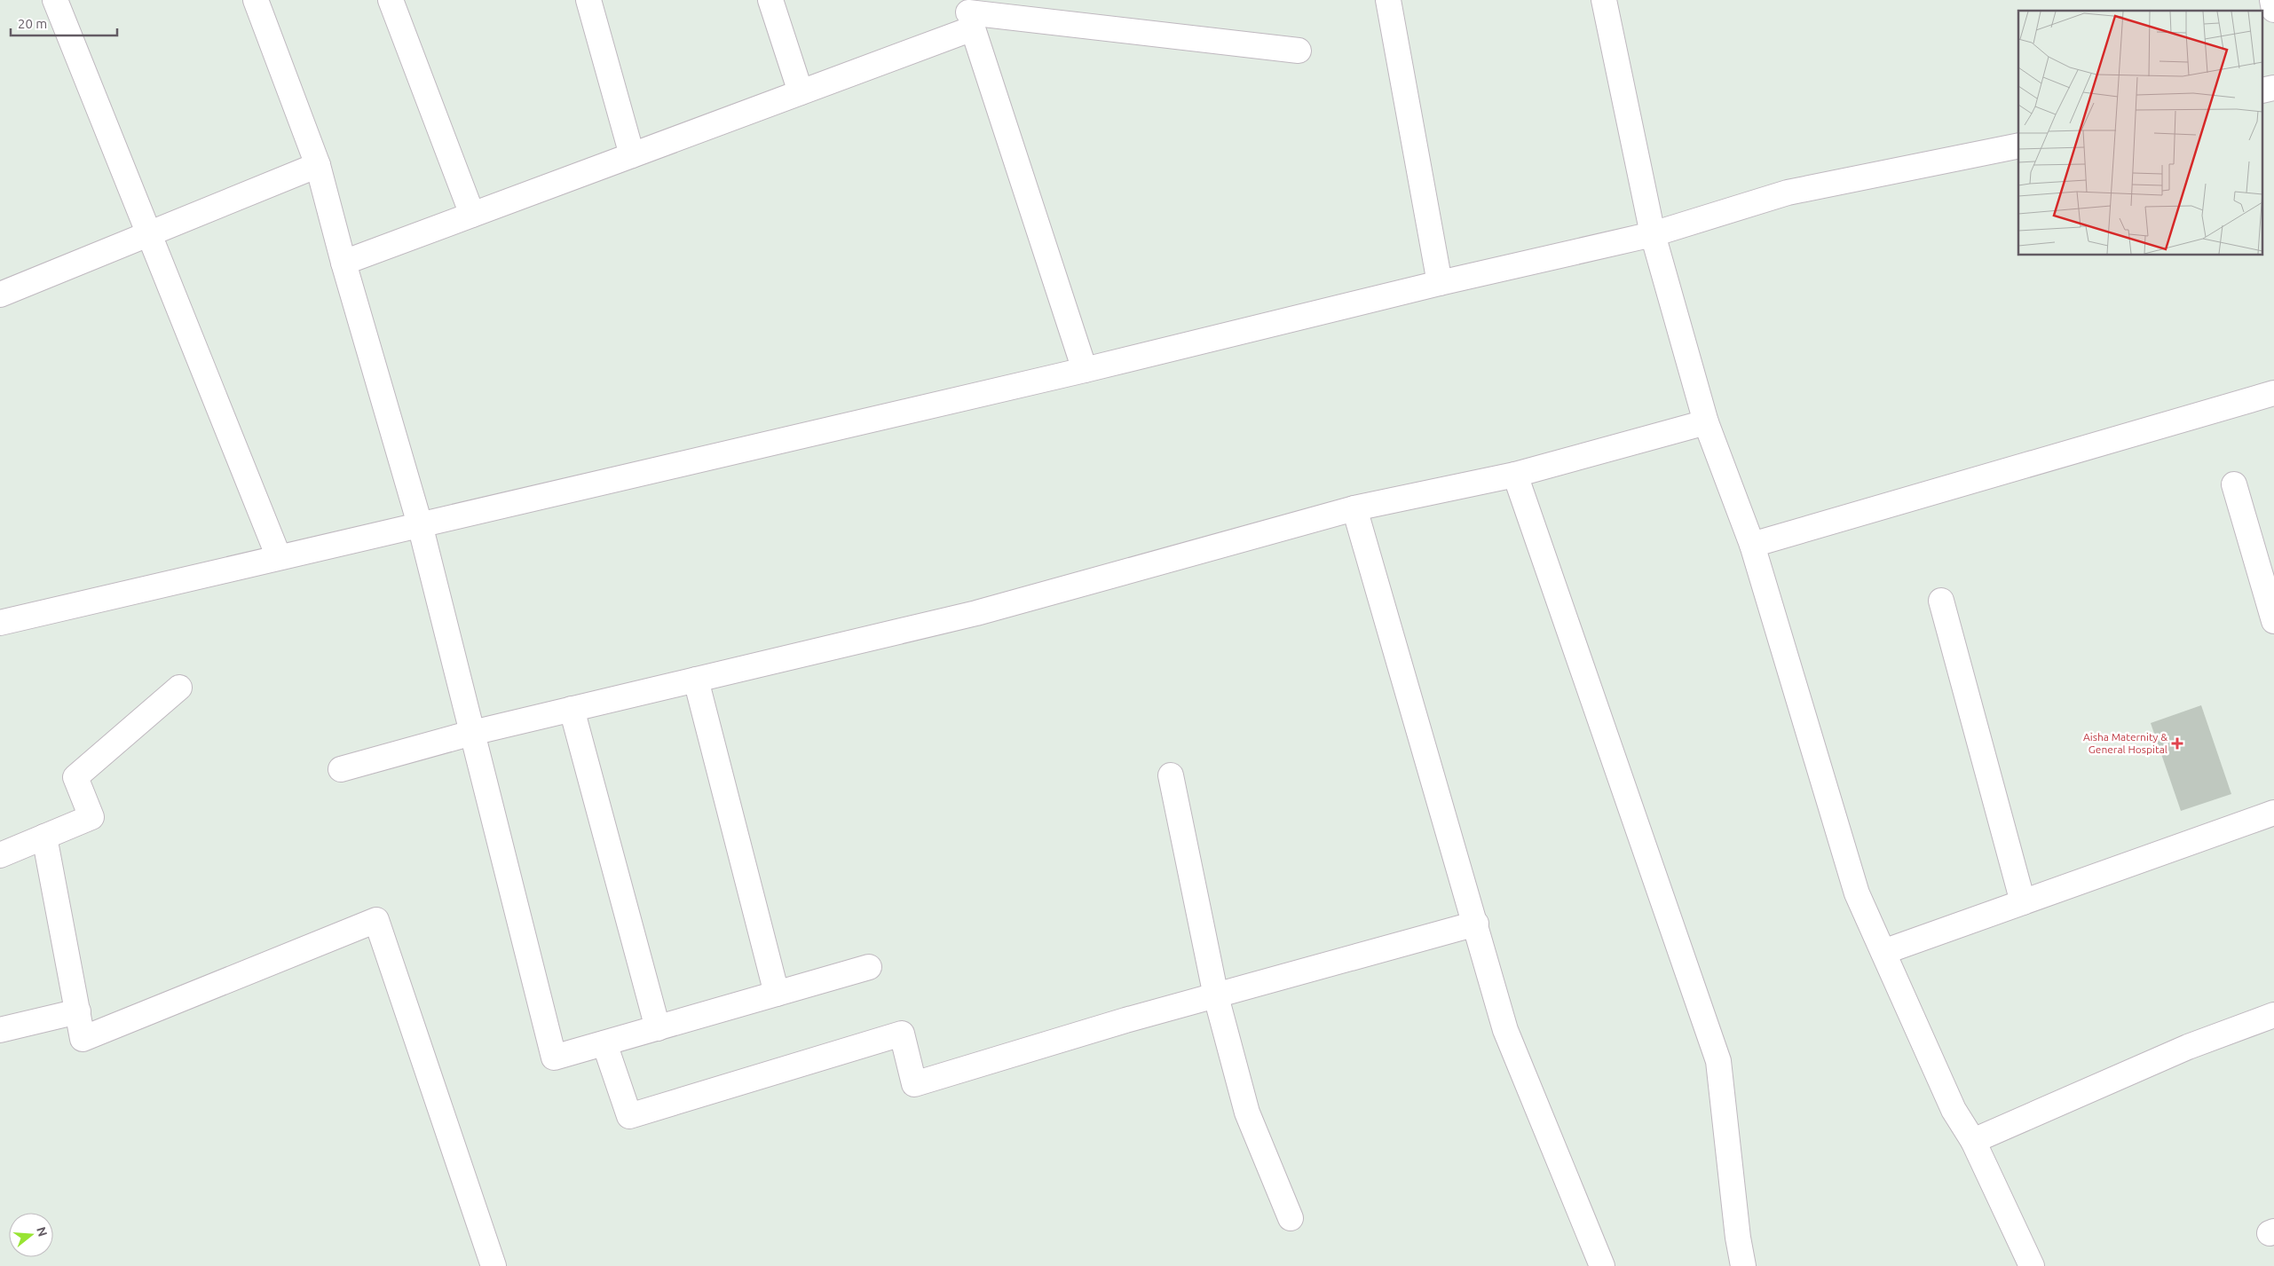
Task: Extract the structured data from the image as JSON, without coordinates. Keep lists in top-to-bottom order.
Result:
{
  "places": {
    "health": ["Aisha Maternity & General Hospital"]
  },
  "scale_bar": "20 m",
  "north": "right"
}
